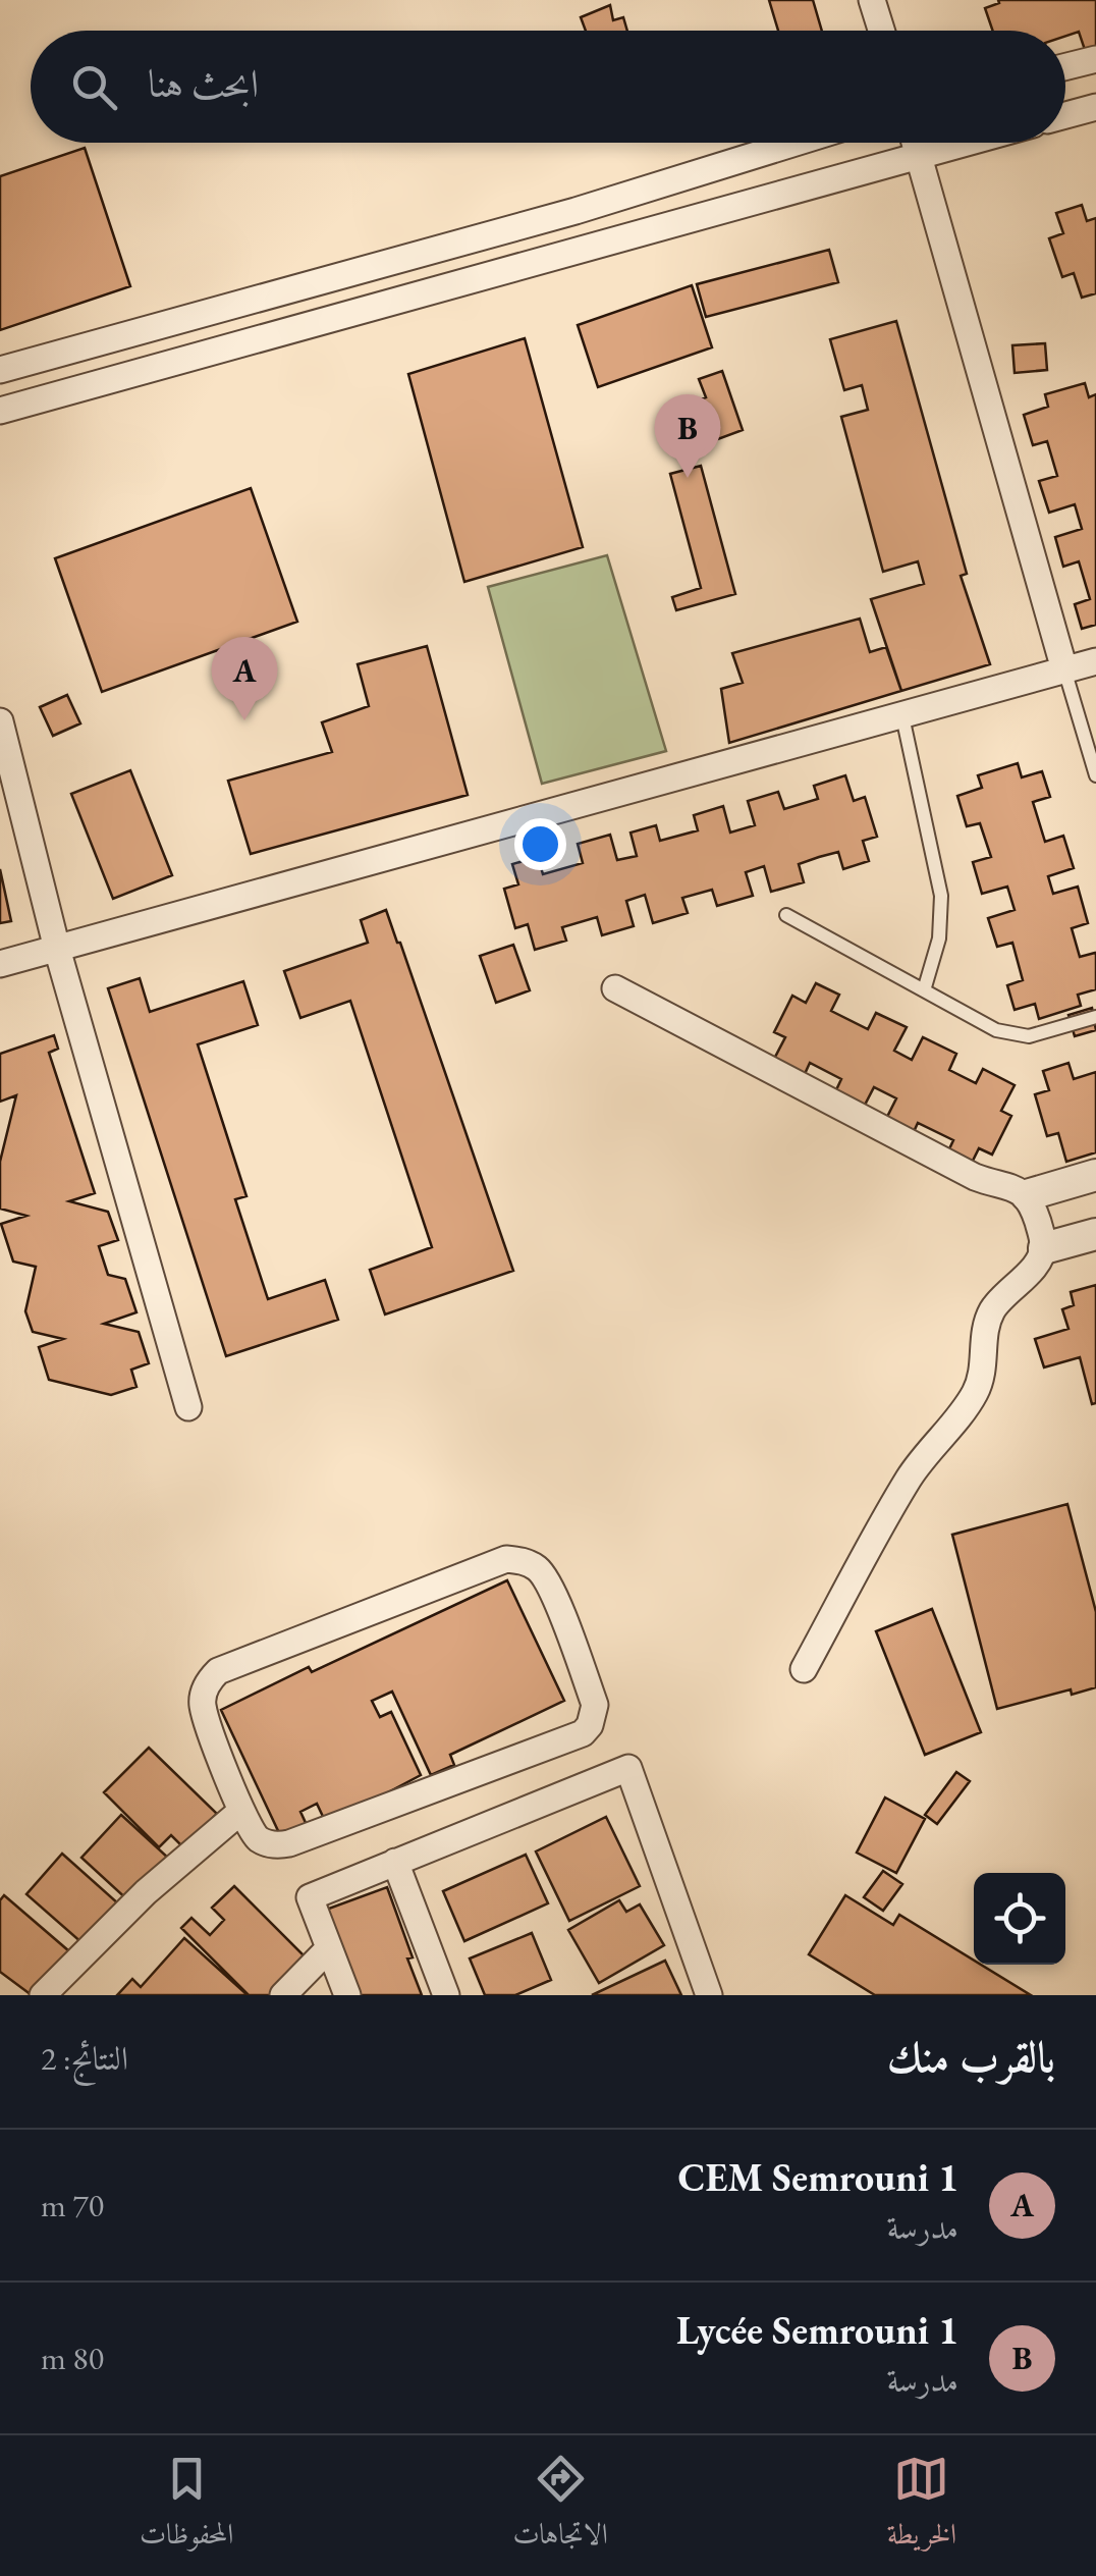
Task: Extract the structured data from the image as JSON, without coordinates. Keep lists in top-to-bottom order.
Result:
{
  "page": {
    "search": "ابحث هنا",
    "pins": ["B", "A"],
    "heading": ["بالقرب منك", "النتائج: 2"],
    "list": [
      {
        "mark": "A",
        "name": "CEM Semrouni 1",
        "note": "مدرسة",
        "value": "70 m"
      },
      {
        "mark": "B",
        "name": "Lycée Semrouni 1",
        "note": "مدرسة",
        "value": "80 m"
      }
    ],
    "nav": ["الخريطة", "الاتجاهات", "المحفوظات"]
  }
}
